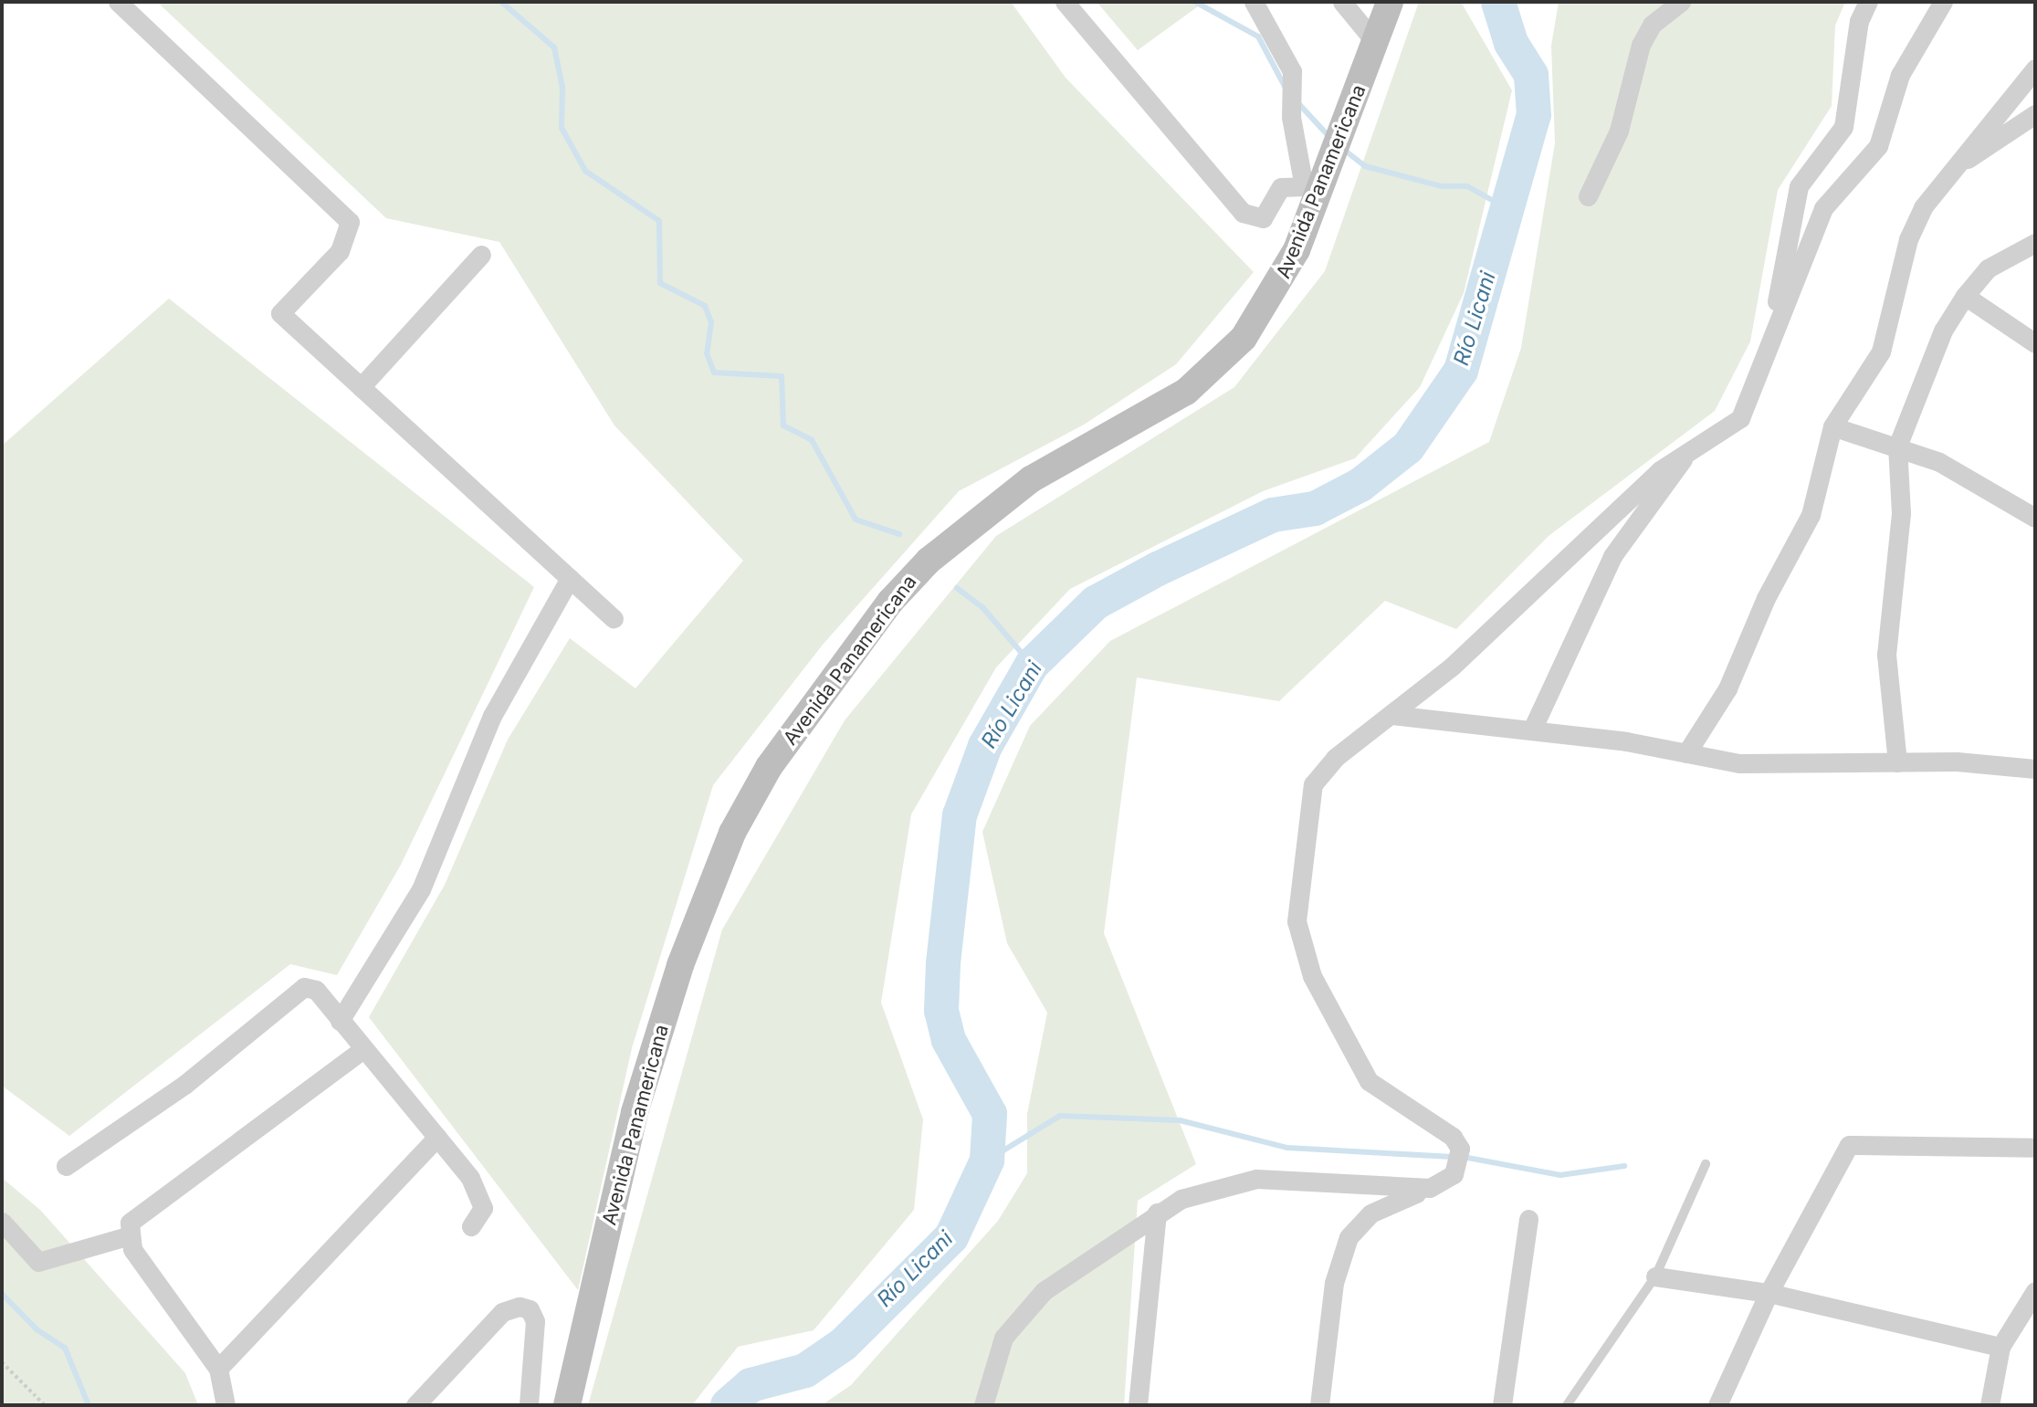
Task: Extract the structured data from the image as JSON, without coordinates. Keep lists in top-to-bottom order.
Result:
{
  "streets": {
    "main road": ["Avenida Panamericana"]
  },
  "water": ["Río Licani"]
}
